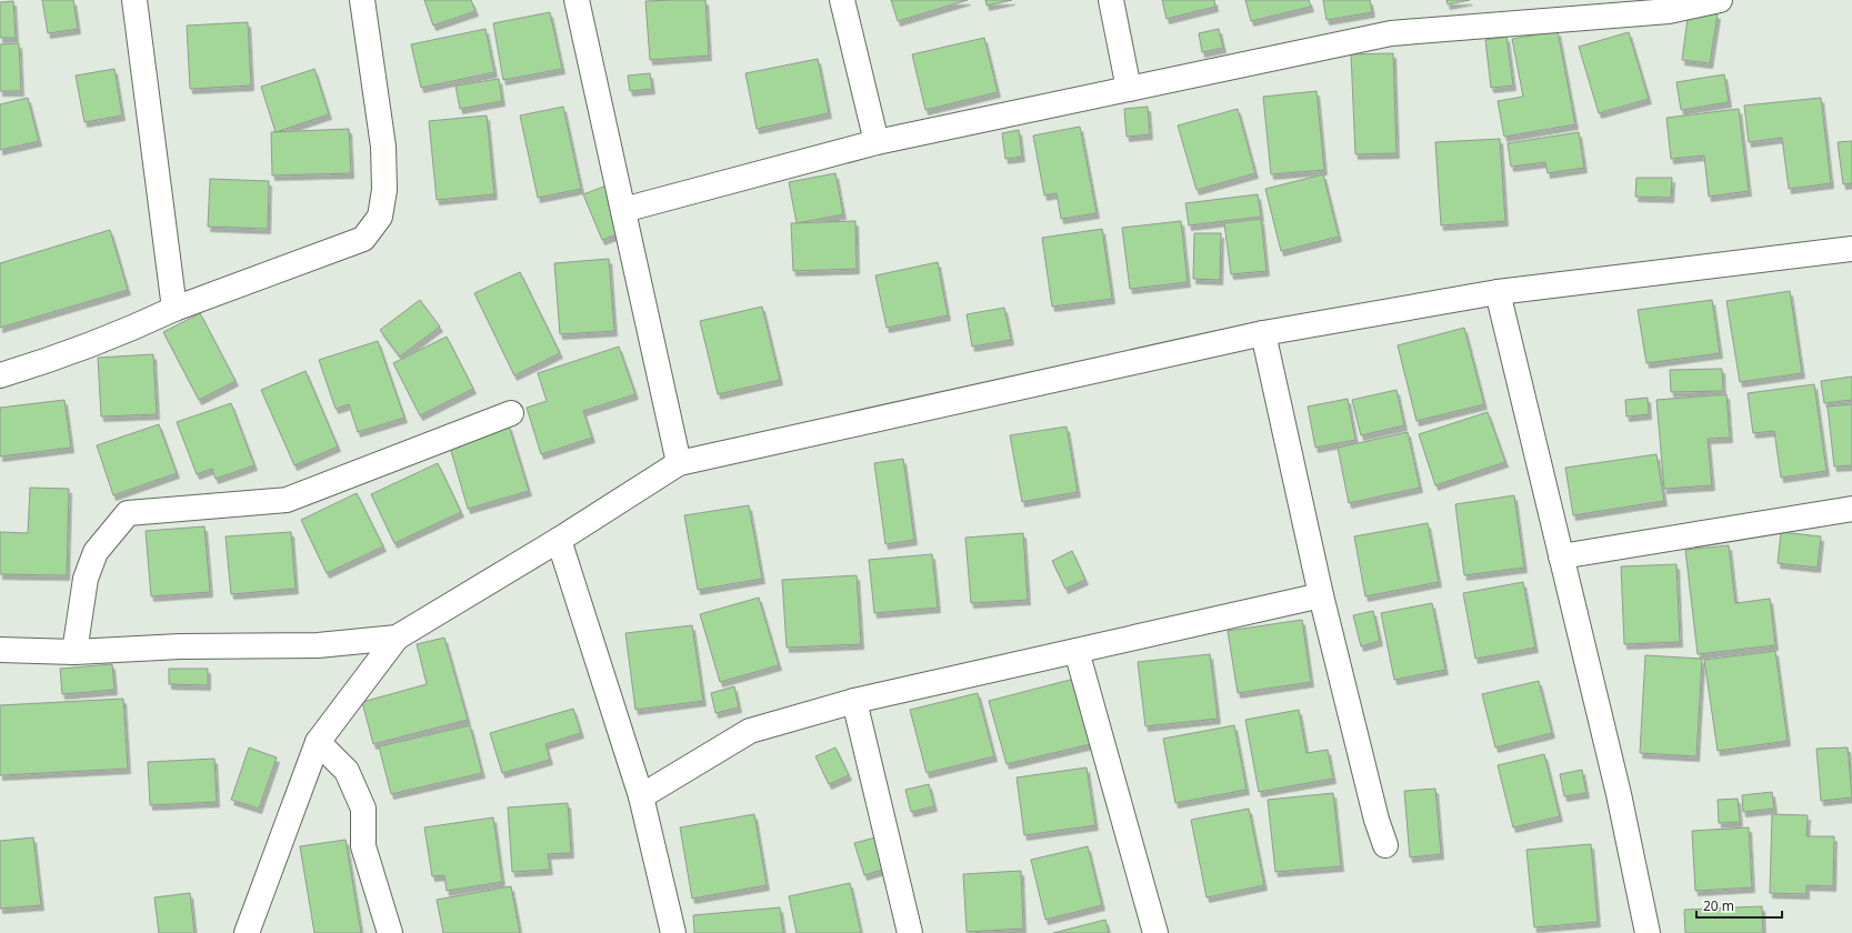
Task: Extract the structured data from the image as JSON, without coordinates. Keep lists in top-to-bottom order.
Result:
{
  "scale_bar": "20 m"
}
